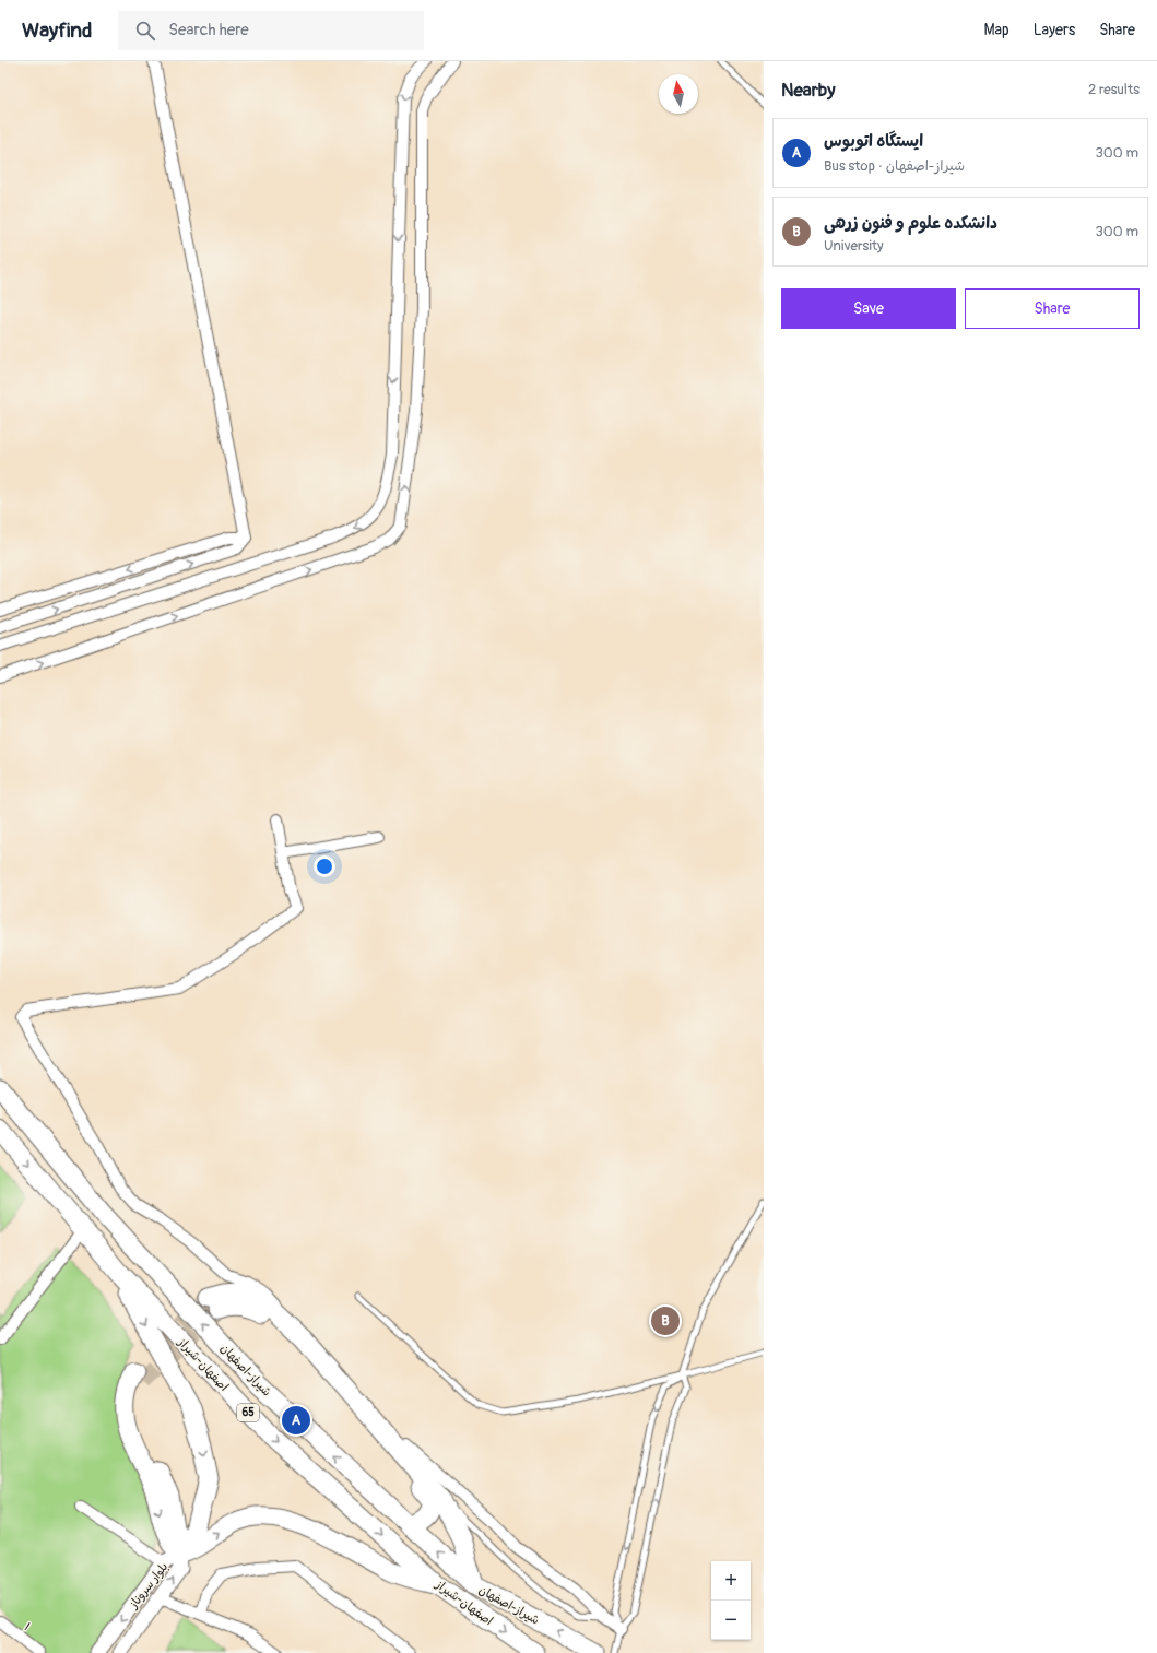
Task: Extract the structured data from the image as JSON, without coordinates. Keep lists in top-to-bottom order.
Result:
{
  "streets": {
    "highway": ["اصفهان-شیراز", "شیراز-اصفهان", "65"],
    "street": ["بلوار سروناز", "۱"]
  },
  "one_way": ["اصفهان-شیراز", "شیراز-اصفهان"],
  "north": "top",
  "page": {
    "header": "Wayfind",
    "search": "Search here",
    "nav": ["Map", "Layers", "Share"],
    "heading": ["Nearby", "2 results"],
    "list": [
      {
        "mark": "A",
        "name": "ایستگاه اتوبوس",
        "note": "Bus stop · شیراز-اصفهان",
        "value": "300 m"
      },
      {
        "mark": "B",
        "name": "دانشکده علوم و فنون زرهی",
        "note": "University",
        "value": "300 m"
      }
    ],
    "buttons": ["Save", "Share"],
    "pins": ["B", "A"],
    "map_buttons": ["+", "−"]
  }
}
